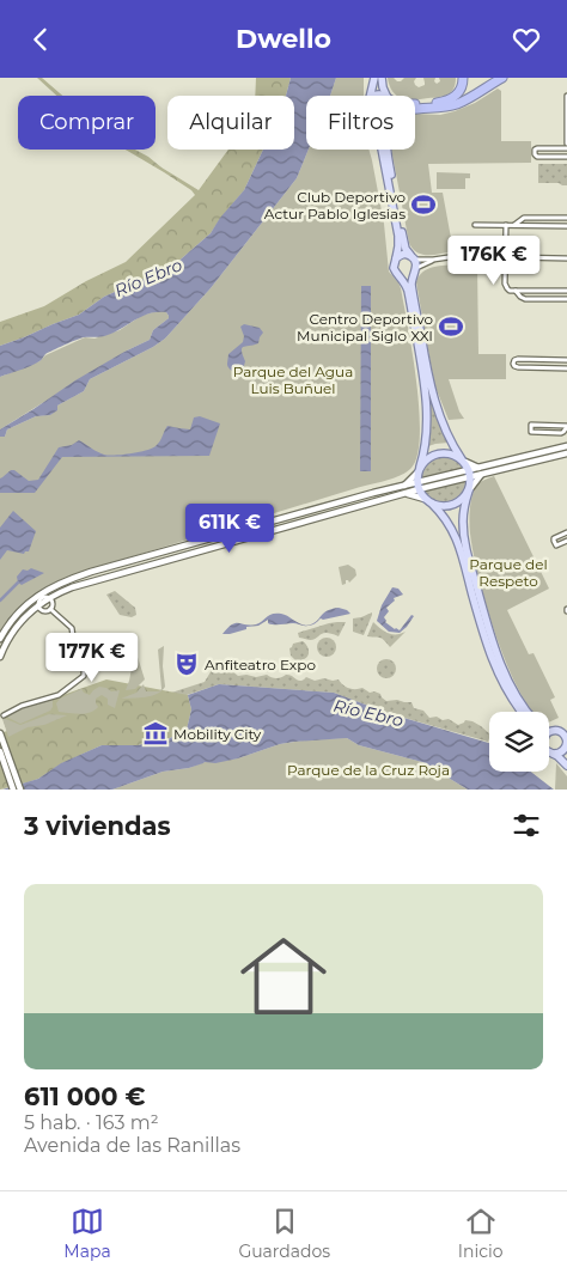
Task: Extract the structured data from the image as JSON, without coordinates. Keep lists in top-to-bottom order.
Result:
{
  "water": ["Río Ebro"],
  "parks": ["Parque del Agua Luis Buñuel", "Parque del Respeto", "Parque de la Cruz Roja"],
  "places": {
    "sports": ["Club Deportivo Actur Pablo Iglesias", "Centro Deportivo Municipal Siglo XXI"],
    "theatre": ["Anfiteatro Expo"],
    "museum": ["Mobility City"]
  },
  "page": {
    "header": "Dwello",
    "chip": ["Comprar", "Alquilar", "Filtros"],
    "price": ["176K €", "611K €", "177K €"],
    "heading": "3 viviendas",
    "list": [
      {
        "name": "611 000 €",
        "note": "5 hab. · 163 m² · Avenida de las Ranillas"
      }
    ],
    "tabs": ["Mapa", "Guardados", "Inicio"]
  }
}
